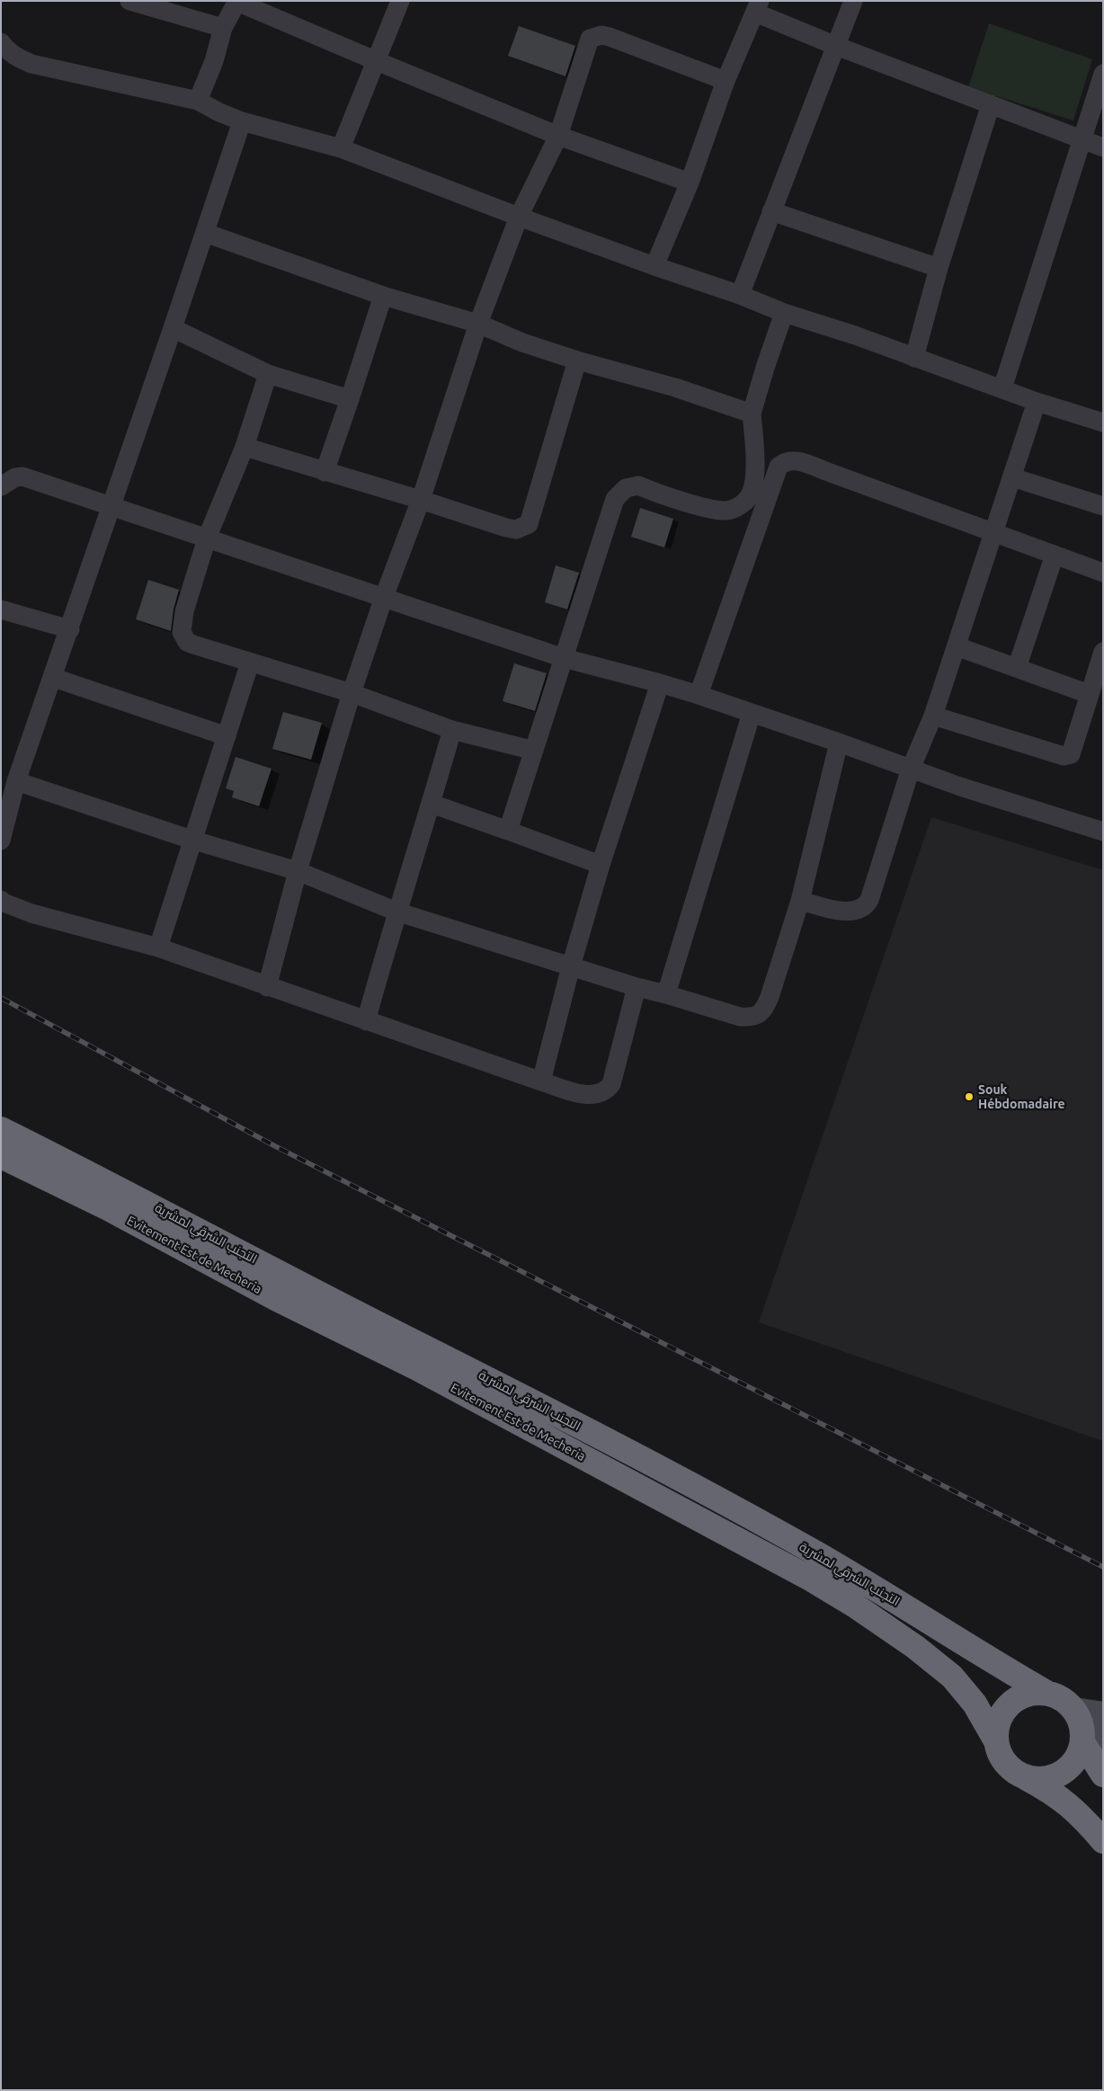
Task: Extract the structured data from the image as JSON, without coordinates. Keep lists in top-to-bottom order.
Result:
{
  "streets": {
    "highway": ["التجنب الشرقي لمشرية", "Evitement Est de Mecheria"]
  },
  "crossings": [
    ["التجنب الشرقي لمشرية", "Evitement Est de Mecheria"]
  ],
  "places": ["Souk Hébdomadaire"]
}
